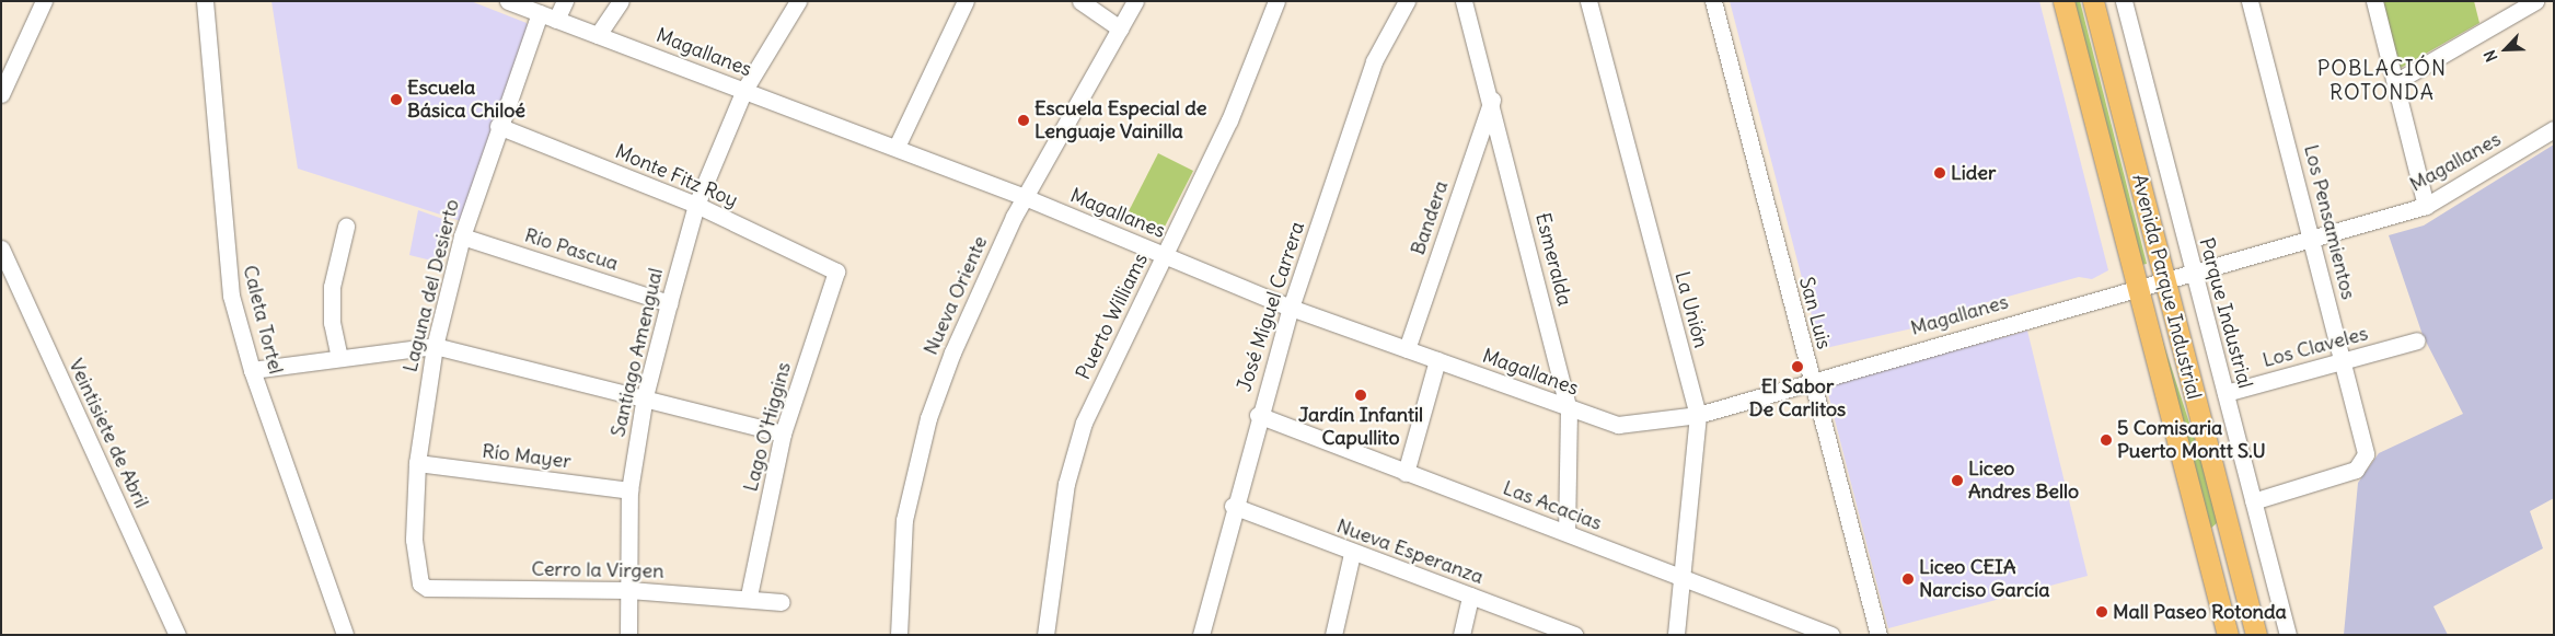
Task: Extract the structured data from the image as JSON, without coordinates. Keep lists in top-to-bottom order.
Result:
{
  "streets": {
    "main road": ["Avenida Parque Industrial"],
    "street": [
      "Magallanes",
      "Monte Fitz Roy",
      "Bandera",
      "Los Pensamientos",
      "Río Pascua",
      "Esmeralda",
      "Laguna del Desierto",
      "Nueva Oriente",
      "José Miguel Carrera",
      "La Unión",
      "San Luis",
      "Parque Industrial",
      "Puerto Williams",
      "Caleta Tortel",
      "Los Claveles",
      "Santiago Amengual",
      "Lago O'Higgins",
      "Veintisiete de Abril",
      "Río Mayer",
      "Las Acacias",
      "Nueva Esperanza",
      "Cerro la Virgen"
    ]
  },
  "crossings": [
    ["Magallanes", "Bandera"],
    ["Magallanes", "Los Pensamientos"],
    ["Magallanes", "Esmeralda"],
    ["Magallanes", "Laguna del Desierto"],
    ["Magallanes", "Avenida Parque Industrial"],
    ["Magallanes", "Nueva Oriente"],
    ["Magallanes", "José Miguel Carrera"],
    ["Magallanes", "La Unión"],
    ["Magallanes", "San Luis"],
    ["Magallanes", "Parque Industrial"],
    ["Magallanes", "Puerto Williams"],
    ["Magallanes", "Santiago Amengual"],
    ["Monte Fitz Roy", "Laguna del Desierto"],
    ["Monte Fitz Roy", "Santiago Amengual"],
    ["Monte Fitz Roy", "Lago O'Higgins"],
    ["Bandera", "Esmeralda"],
    ["Los Pensamientos", "Parque Industrial"],
    ["Los Pensamientos", "Los Claveles"],
    ["Río Pascua", "Laguna del Desierto"],
    ["Río Pascua", "Santiago Amengual"],
    ["Esmeralda", "Las Acacias"],
    ["Laguna del Desierto", "Río Mayer"],
    ["Laguna del Desierto", "Cerro la Virgen"],
    ["José Miguel Carrera", "Las Acacias"],
    ["José Miguel Carrera", "Nueva Esperanza"],
    ["La Unión", "Las Acacias"],
    ["Parque Industrial", "Los Claveles"],
    ["Santiago Amengual", "Río Mayer"],
    ["Santiago Amengual", "Cerro la Virgen"],
    ["Lago O'Higgins", "Cerro la Virgen"]
  ],
  "districts": ["POBLACIÓN ROTONDA"],
  "places": [
    "Escuela Básica Chiloé",
    "Escuela Especial de Lenguaje Vainilla",
    "Lider",
    "El Sabor De Carlitos",
    "Jardín Infantil Capullito",
    "5 Comisaria Puerto Montt S.U",
    "Liceo Andres Bello",
    "Liceo CEIA Narciso García",
    "Mall Paseo Rotonda"
  ],
  "north": "bottom left"
}
